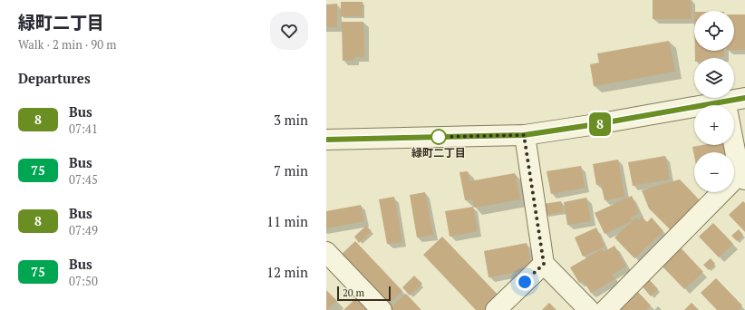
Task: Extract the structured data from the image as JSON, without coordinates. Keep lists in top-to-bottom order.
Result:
{
  "places": ["緑町二丁目"],
  "lines": ["bus line 8"],
  "scale_bar": "20 m",
  "page": {
    "heading": [
      ["緑町二丁目", "Walk · 2 min · 90 m"],
      "Departures"
    ],
    "on_map": "8",
    "map_buttons": ["+", "−"],
    "list": [
      {
        "mark": "8",
        "name": "Bus",
        "note": "07:41",
        "value": "3 min"
      },
      {
        "mark": "75",
        "name": "Bus",
        "note": "07:45",
        "value": "7 min"
      },
      {
        "mark": "8",
        "name": "Bus",
        "note": "07:49",
        "value": "11 min"
      },
      {
        "mark": "75",
        "name": "Bus",
        "note": "07:50",
        "value": "12 min"
      }
    ],
    "scale": "20 m"
  }
}
